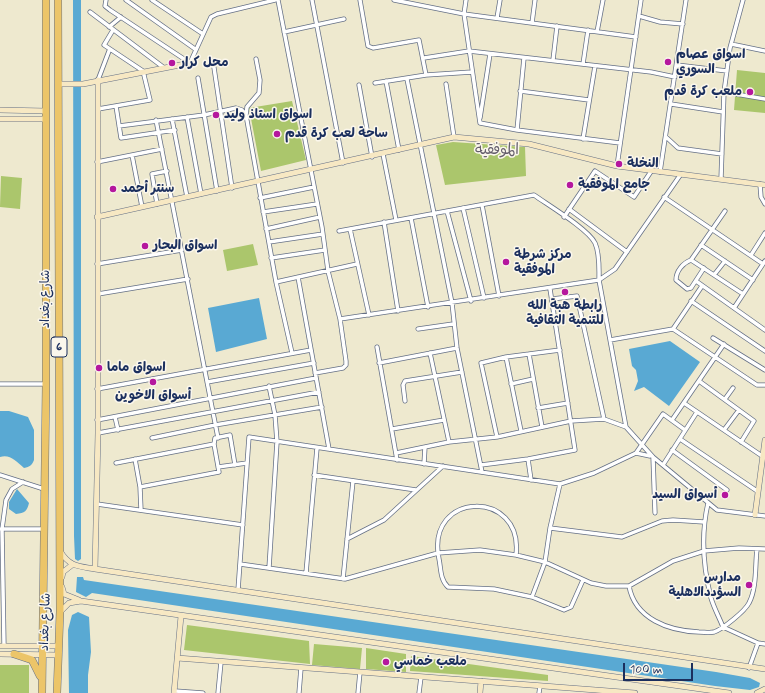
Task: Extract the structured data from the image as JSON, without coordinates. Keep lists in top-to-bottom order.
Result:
{
  "streets": {
    "highway": ["شارع بغداد", "6"]
  },
  "districts": ["الموفقية"],
  "places": [
    "اسواق عصام السوري",
    "محل كرار",
    "ملعب كرة قدم",
    "اسواق استاذ وليد",
    "ساحة لعب كرة قدم",
    "النخلة",
    "جامع الموفقية",
    "سنتر أحمد",
    "اسواق البحار",
    "مركز شرطة الموفقية",
    "رابطة هبة الله للتنمية الثقافية",
    "اسواق ماما",
    "أسواق الاخوين",
    "أسواق السيد",
    "مدارس السؤددالاهلية",
    "ملعب خماسي"
  ],
  "scale_bar": "100 m"
}
